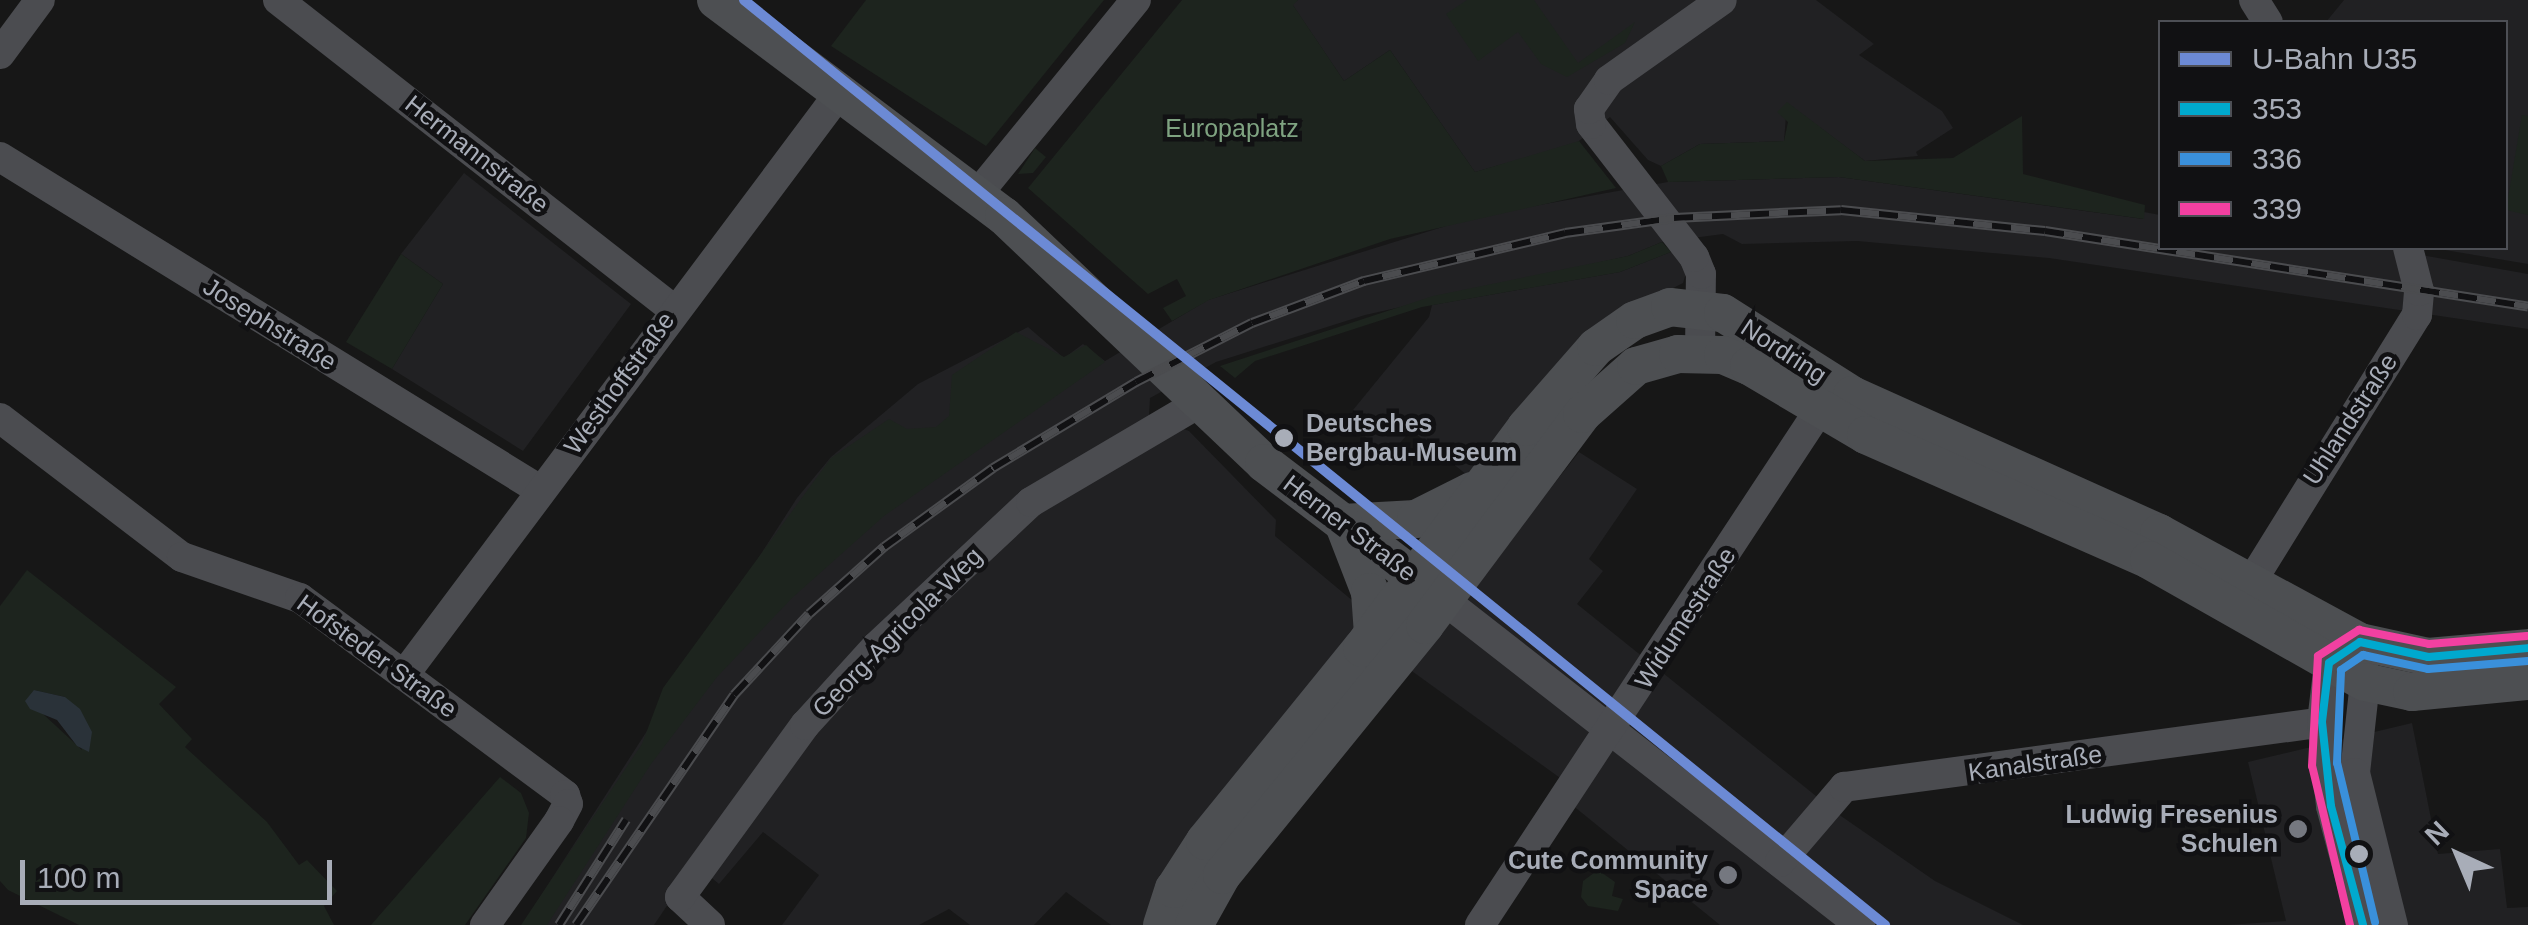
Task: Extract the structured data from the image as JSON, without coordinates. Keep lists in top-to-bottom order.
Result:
{
  "streets": {
    "main road": ["Nordring", "Herner Straße"],
    "street": [
      "Hermannstraße",
      "Josephstraße",
      "Westhoffstraße",
      "Uhlandstraße",
      "Widumestraße",
      "Georg-Agricola-Weg",
      "Hofsteder Straße",
      "Kanalstraße"
    ]
  },
  "crossings": [
    ["Hermannstraße", "Westhoffstraße"],
    ["Josephstraße", "Westhoffstraße"],
    ["Nordring", "Uhlandstraße"],
    ["Nordring", "Herner Straße"],
    ["Nordring", "Widumestraße"],
    ["Westhoffstraße", "Herner Straße"],
    ["Westhoffstraße", "Hofsteder Straße"],
    ["Herner Straße", "Widumestraße"],
    ["Herner Straße", "Georg-Agricola-Weg"],
    ["Herner Straße", "Kanalstraße"]
  ],
  "parks": ["Europaplatz"],
  "places": ["Deutsches Bergbau-Museum", "Ludwig Fresenius Schulen", "Cute Community Space"],
  "lines": [
    "metro line U35",
    "transit line 339",
    "transit line 353",
    "transit line 336"
  ],
  "legend": [
    "U-Bahn U35",
    "353",
    "336",
    "339"
  ],
  "scale_bar": "100 m",
  "north": "top left"
}
